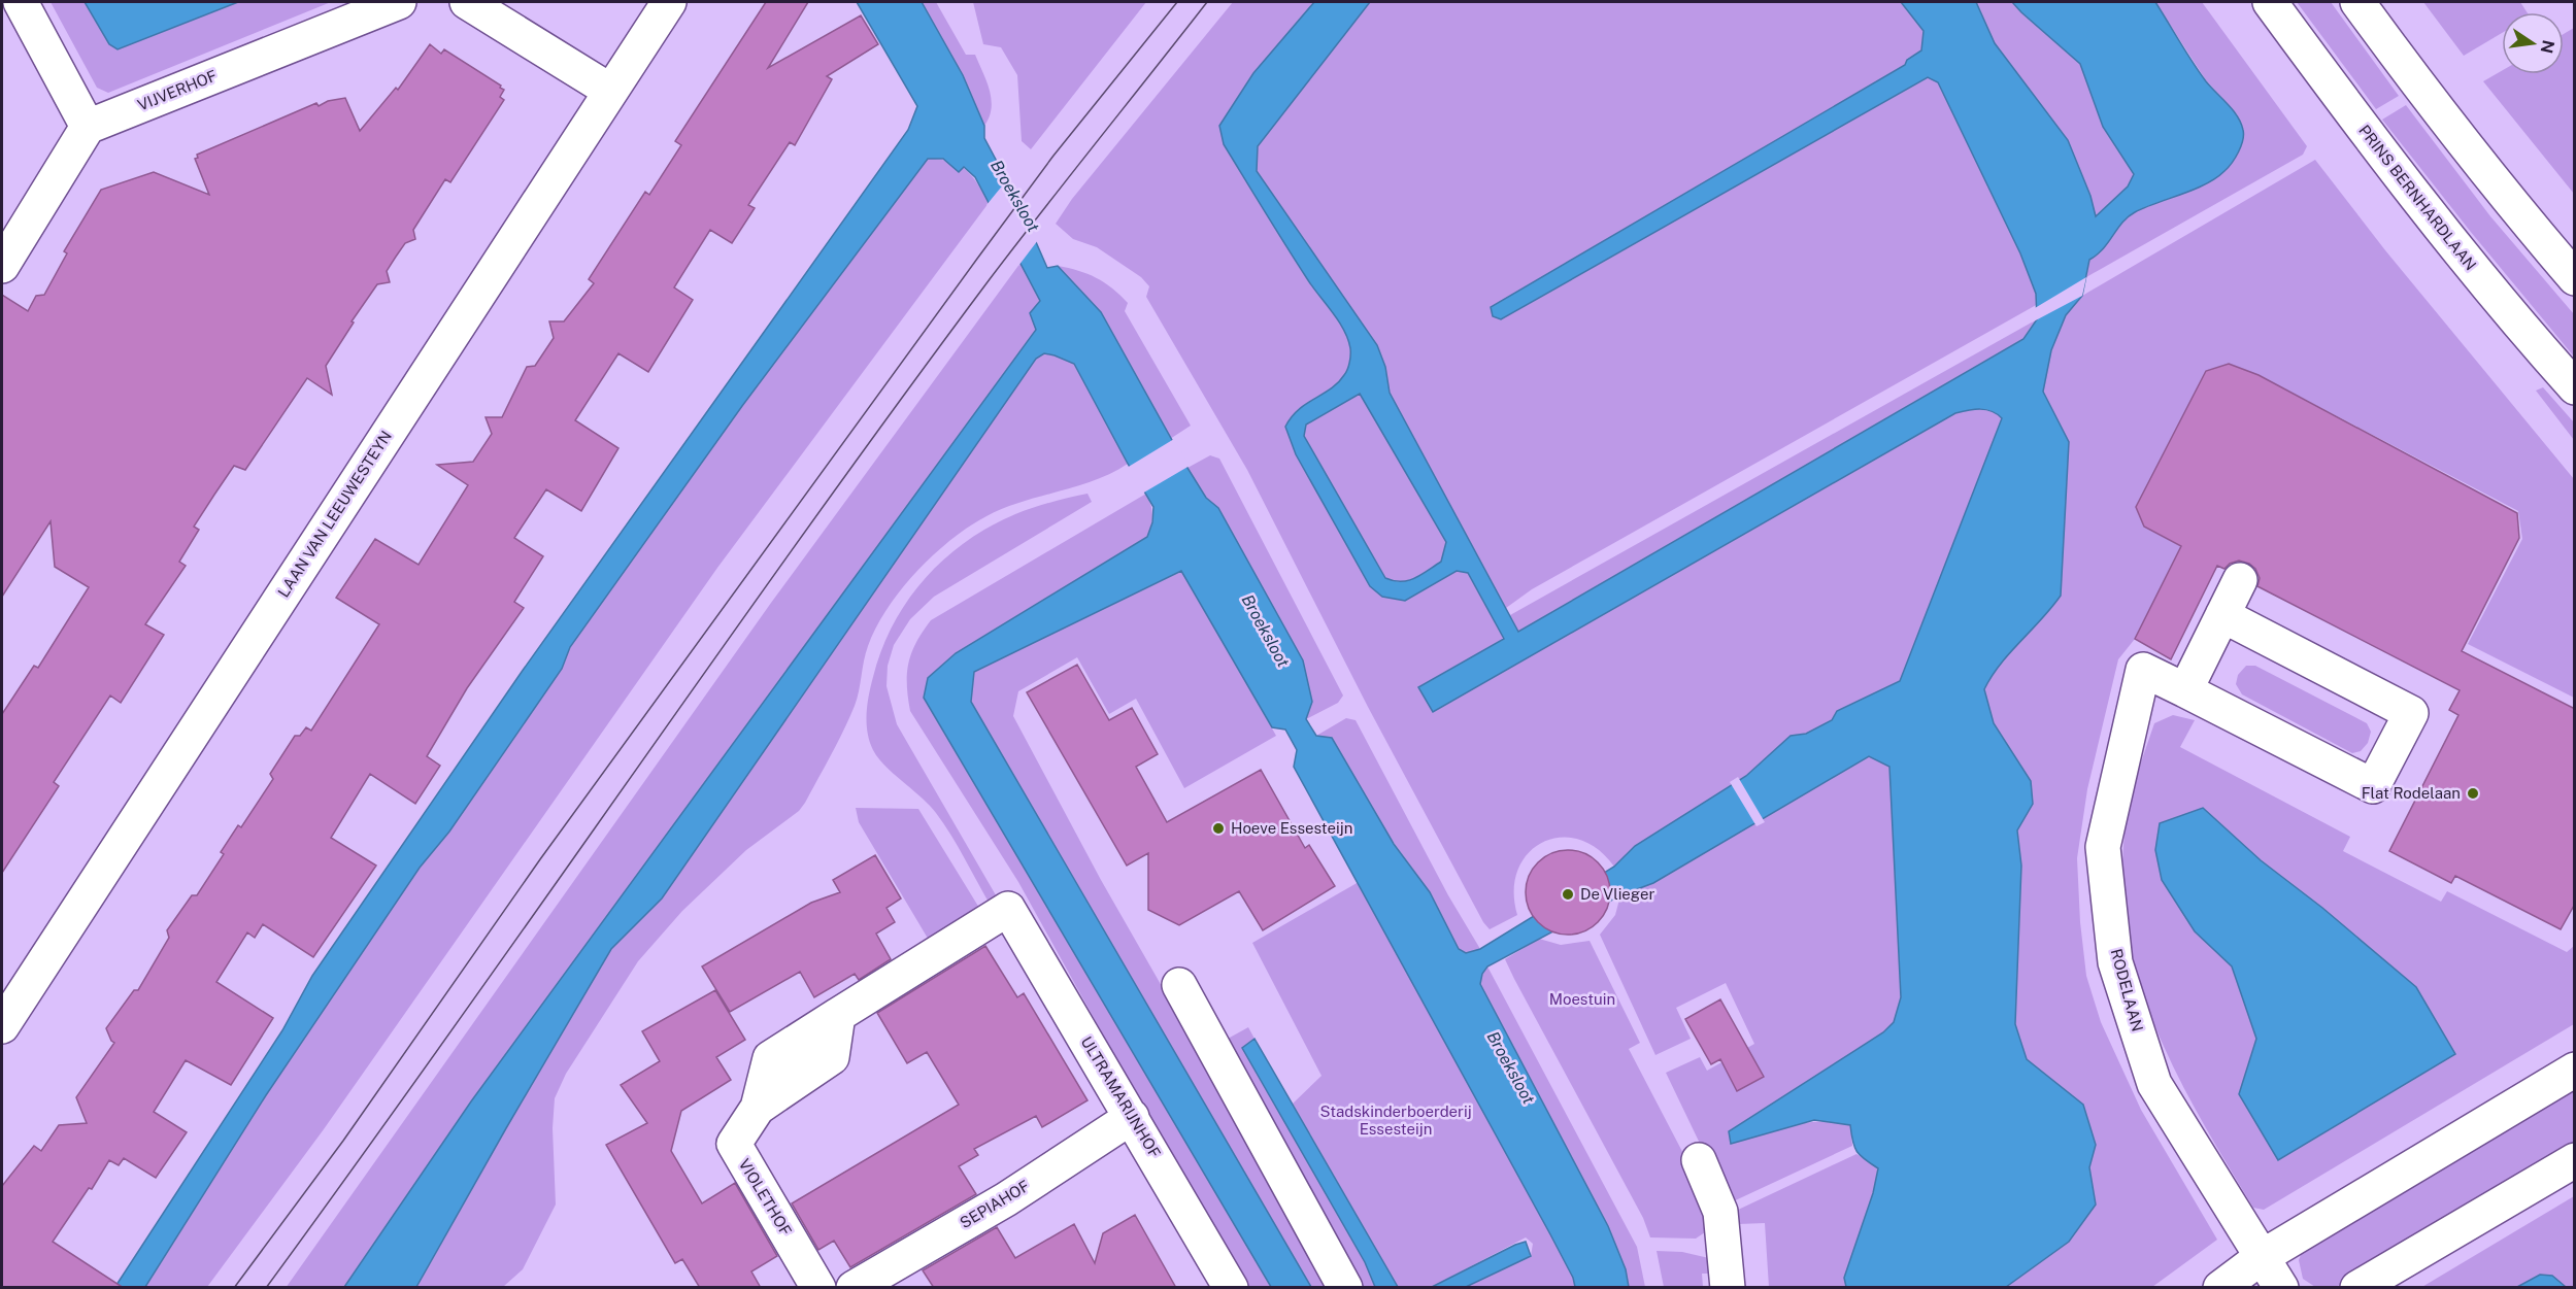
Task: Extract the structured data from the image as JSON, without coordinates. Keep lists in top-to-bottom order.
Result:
{
  "streets": {
    "street": [
      "VIJVERHOF",
      "PRINS BERNHARDLAAN",
      "LAAN VAN LEEUWESTEYN",
      "RODELAAN",
      "ULTRAMARIJNHOF",
      "VIOLETHOF",
      "SEPIAHOF"
    ]
  },
  "crossings": [
    ["ULTRAMARIJNHOF", "VIOLETHOF"],
    ["ULTRAMARIJNHOF", "SEPIAHOF"]
  ],
  "water": ["Broeksloot"],
  "parks": ["Moestuin", "Stadskinderboerderij Essesteijn"],
  "places": ["Flat Rodelaan", "Hoeve Essesteijn", "De Vlieger"],
  "north": "right"
}
